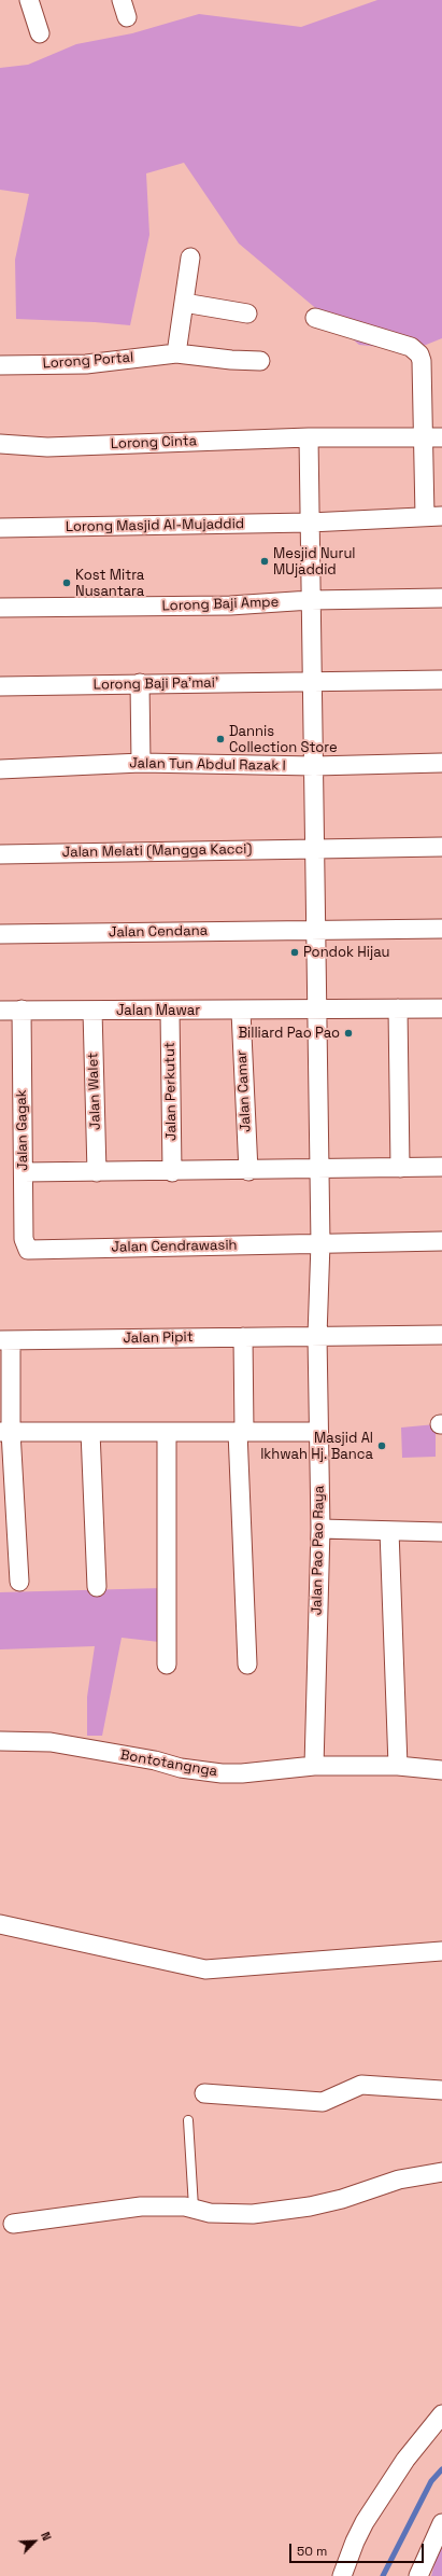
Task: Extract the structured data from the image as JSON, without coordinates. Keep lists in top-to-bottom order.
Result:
{
  "streets": {
    "street": [
      "Lorong Portal",
      "Lorong Cinta",
      "Lorong Masjid Al-Mujaddid",
      "Lorong Baji Ampe",
      "Lorong Baji Pa'mai'",
      "Jalan Tun Abdul Razak I",
      "Jalan Melati (Mangga Kacci)",
      "Jalan Cendana",
      "Jalan Mawar",
      "Jalan Walet",
      "Jalan Perkutut",
      "Jalan Camar",
      "Jalan Gagak",
      "Jalan Cendrawasih",
      "Jalan Pipit",
      "Jalan Pao Pao Raya",
      "Bontotangnga"
    ]
  },
  "crossings": [
    ["Lorong Cinta", "Jalan Pao Pao Raya"],
    ["Lorong Masjid Al-Mujaddid", "Jalan Pao Pao Raya"],
    ["Lorong Baji Ampe", "Jalan Pao Pao Raya"],
    ["Lorong Baji Pa'mai'", "Jalan Pao Pao Raya"],
    ["Jalan Tun Abdul Razak I", "Jalan Pao Pao Raya"],
    ["Jalan Melati (Mangga Kacci)", "Jalan Pao Pao Raya"],
    ["Jalan Cendana", "Jalan Pao Pao Raya"],
    ["Jalan Mawar", "Jalan Walet"],
    ["Jalan Mawar", "Jalan Perkutut"],
    ["Jalan Mawar", "Jalan Camar"],
    ["Jalan Mawar", "Jalan Gagak"],
    ["Jalan Mawar", "Jalan Pao Pao Raya"],
    ["Jalan Gagak", "Jalan Cendrawasih"],
    ["Jalan Cendrawasih", "Jalan Pao Pao Raya"],
    ["Jalan Pipit", "Jalan Pao Pao Raya"],
    ["Jalan Pao Pao Raya", "Bontotangnga"]
  ],
  "places": [
    "Mesjid Nurul MUjaddid",
    "Kost Mitra Nusantara",
    "Dannis Collection Store",
    "Pondok Hijau",
    "Billiard Pao Pao",
    "Masjid Al Ikhwah Hj. Banca"
  ],
  "scale_bar": "50 m",
  "north": "top right"
}
